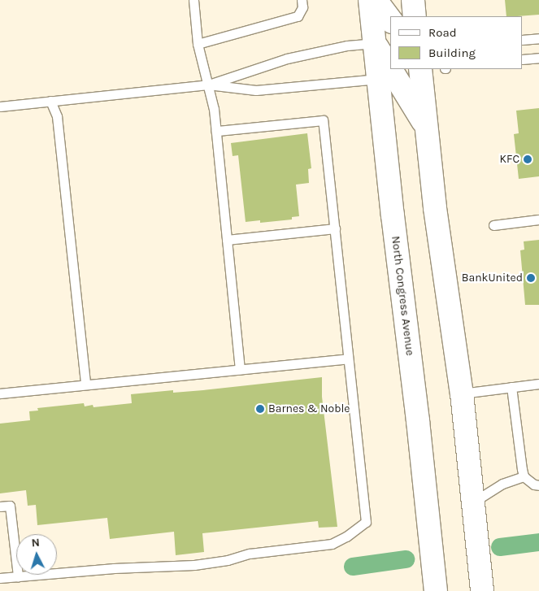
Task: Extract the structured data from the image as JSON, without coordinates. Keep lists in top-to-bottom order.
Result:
{
  "streets": {
    "main road": ["North Congress Avenue"]
  },
  "places": ["KFC", "BankUnited", "Barnes & Noble"],
  "legend": ["Road", "Building"],
  "north": "top"
}
